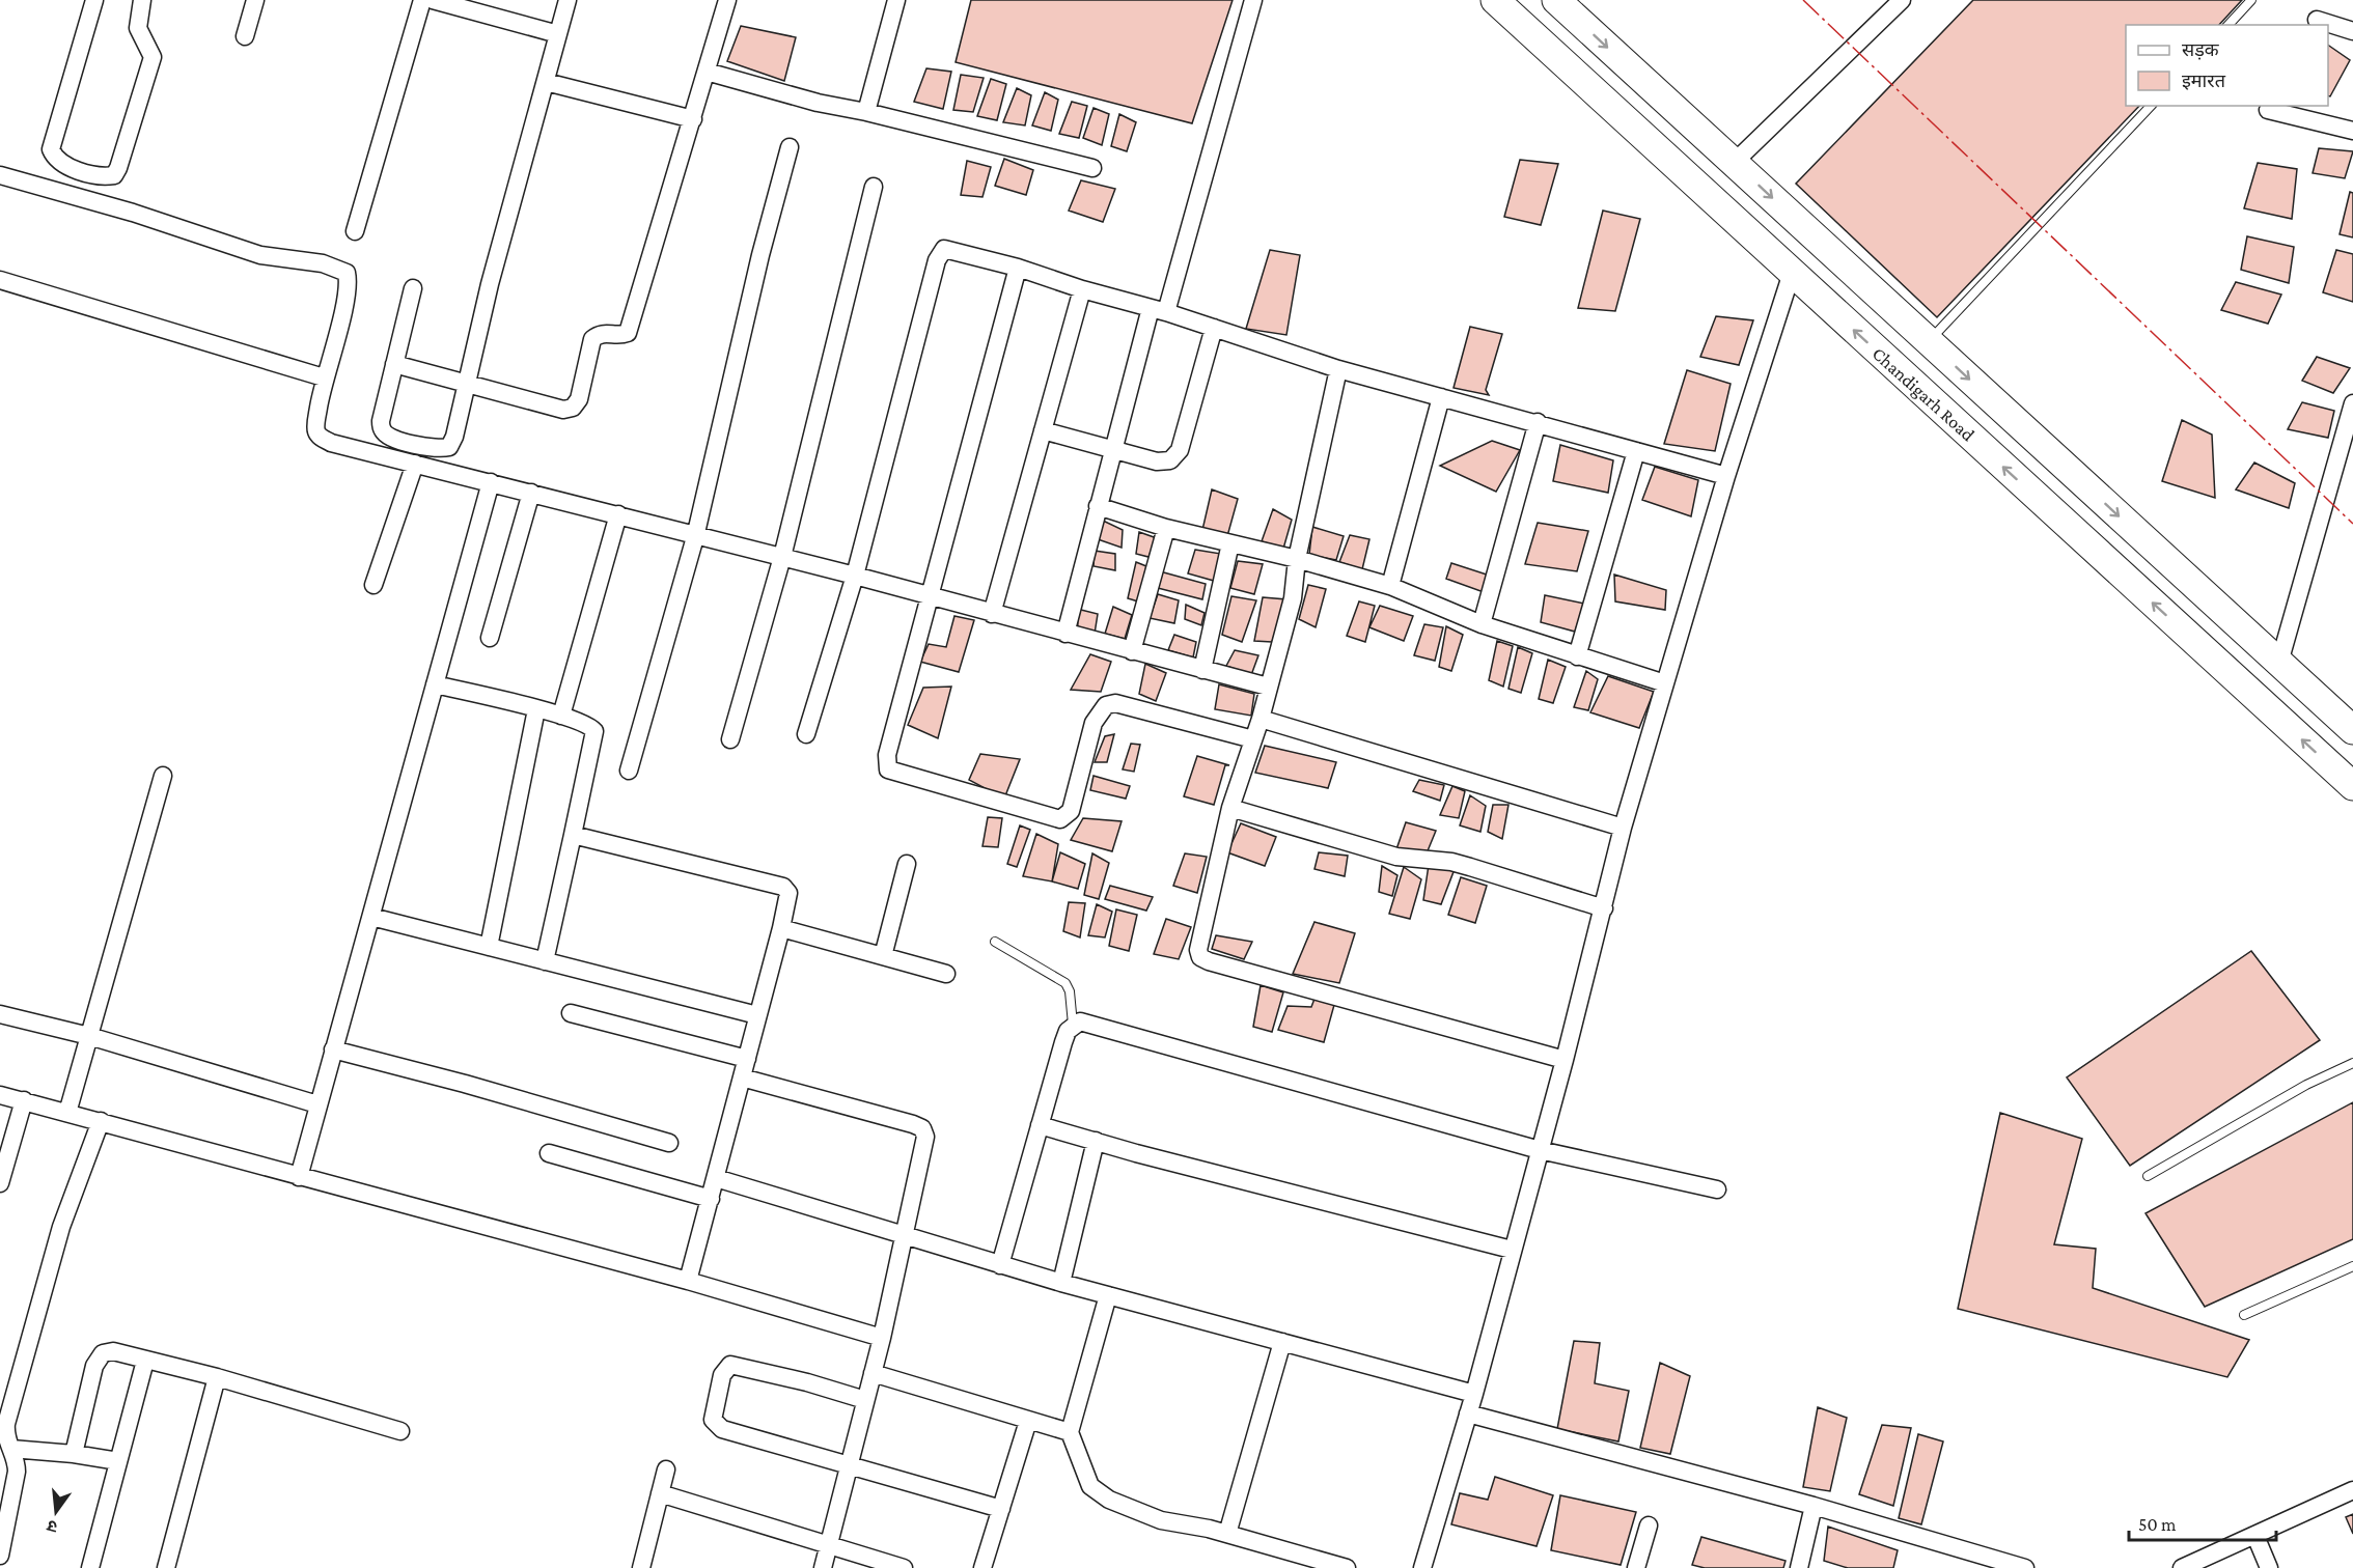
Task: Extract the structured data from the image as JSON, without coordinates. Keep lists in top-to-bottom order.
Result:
{
  "streets": {
    "main road": ["Chandigarh Road"]
  },
  "legend": ["सड़क", "इमारत"],
  "scale_bar": "50 m",
  "north": "bottom"
}
